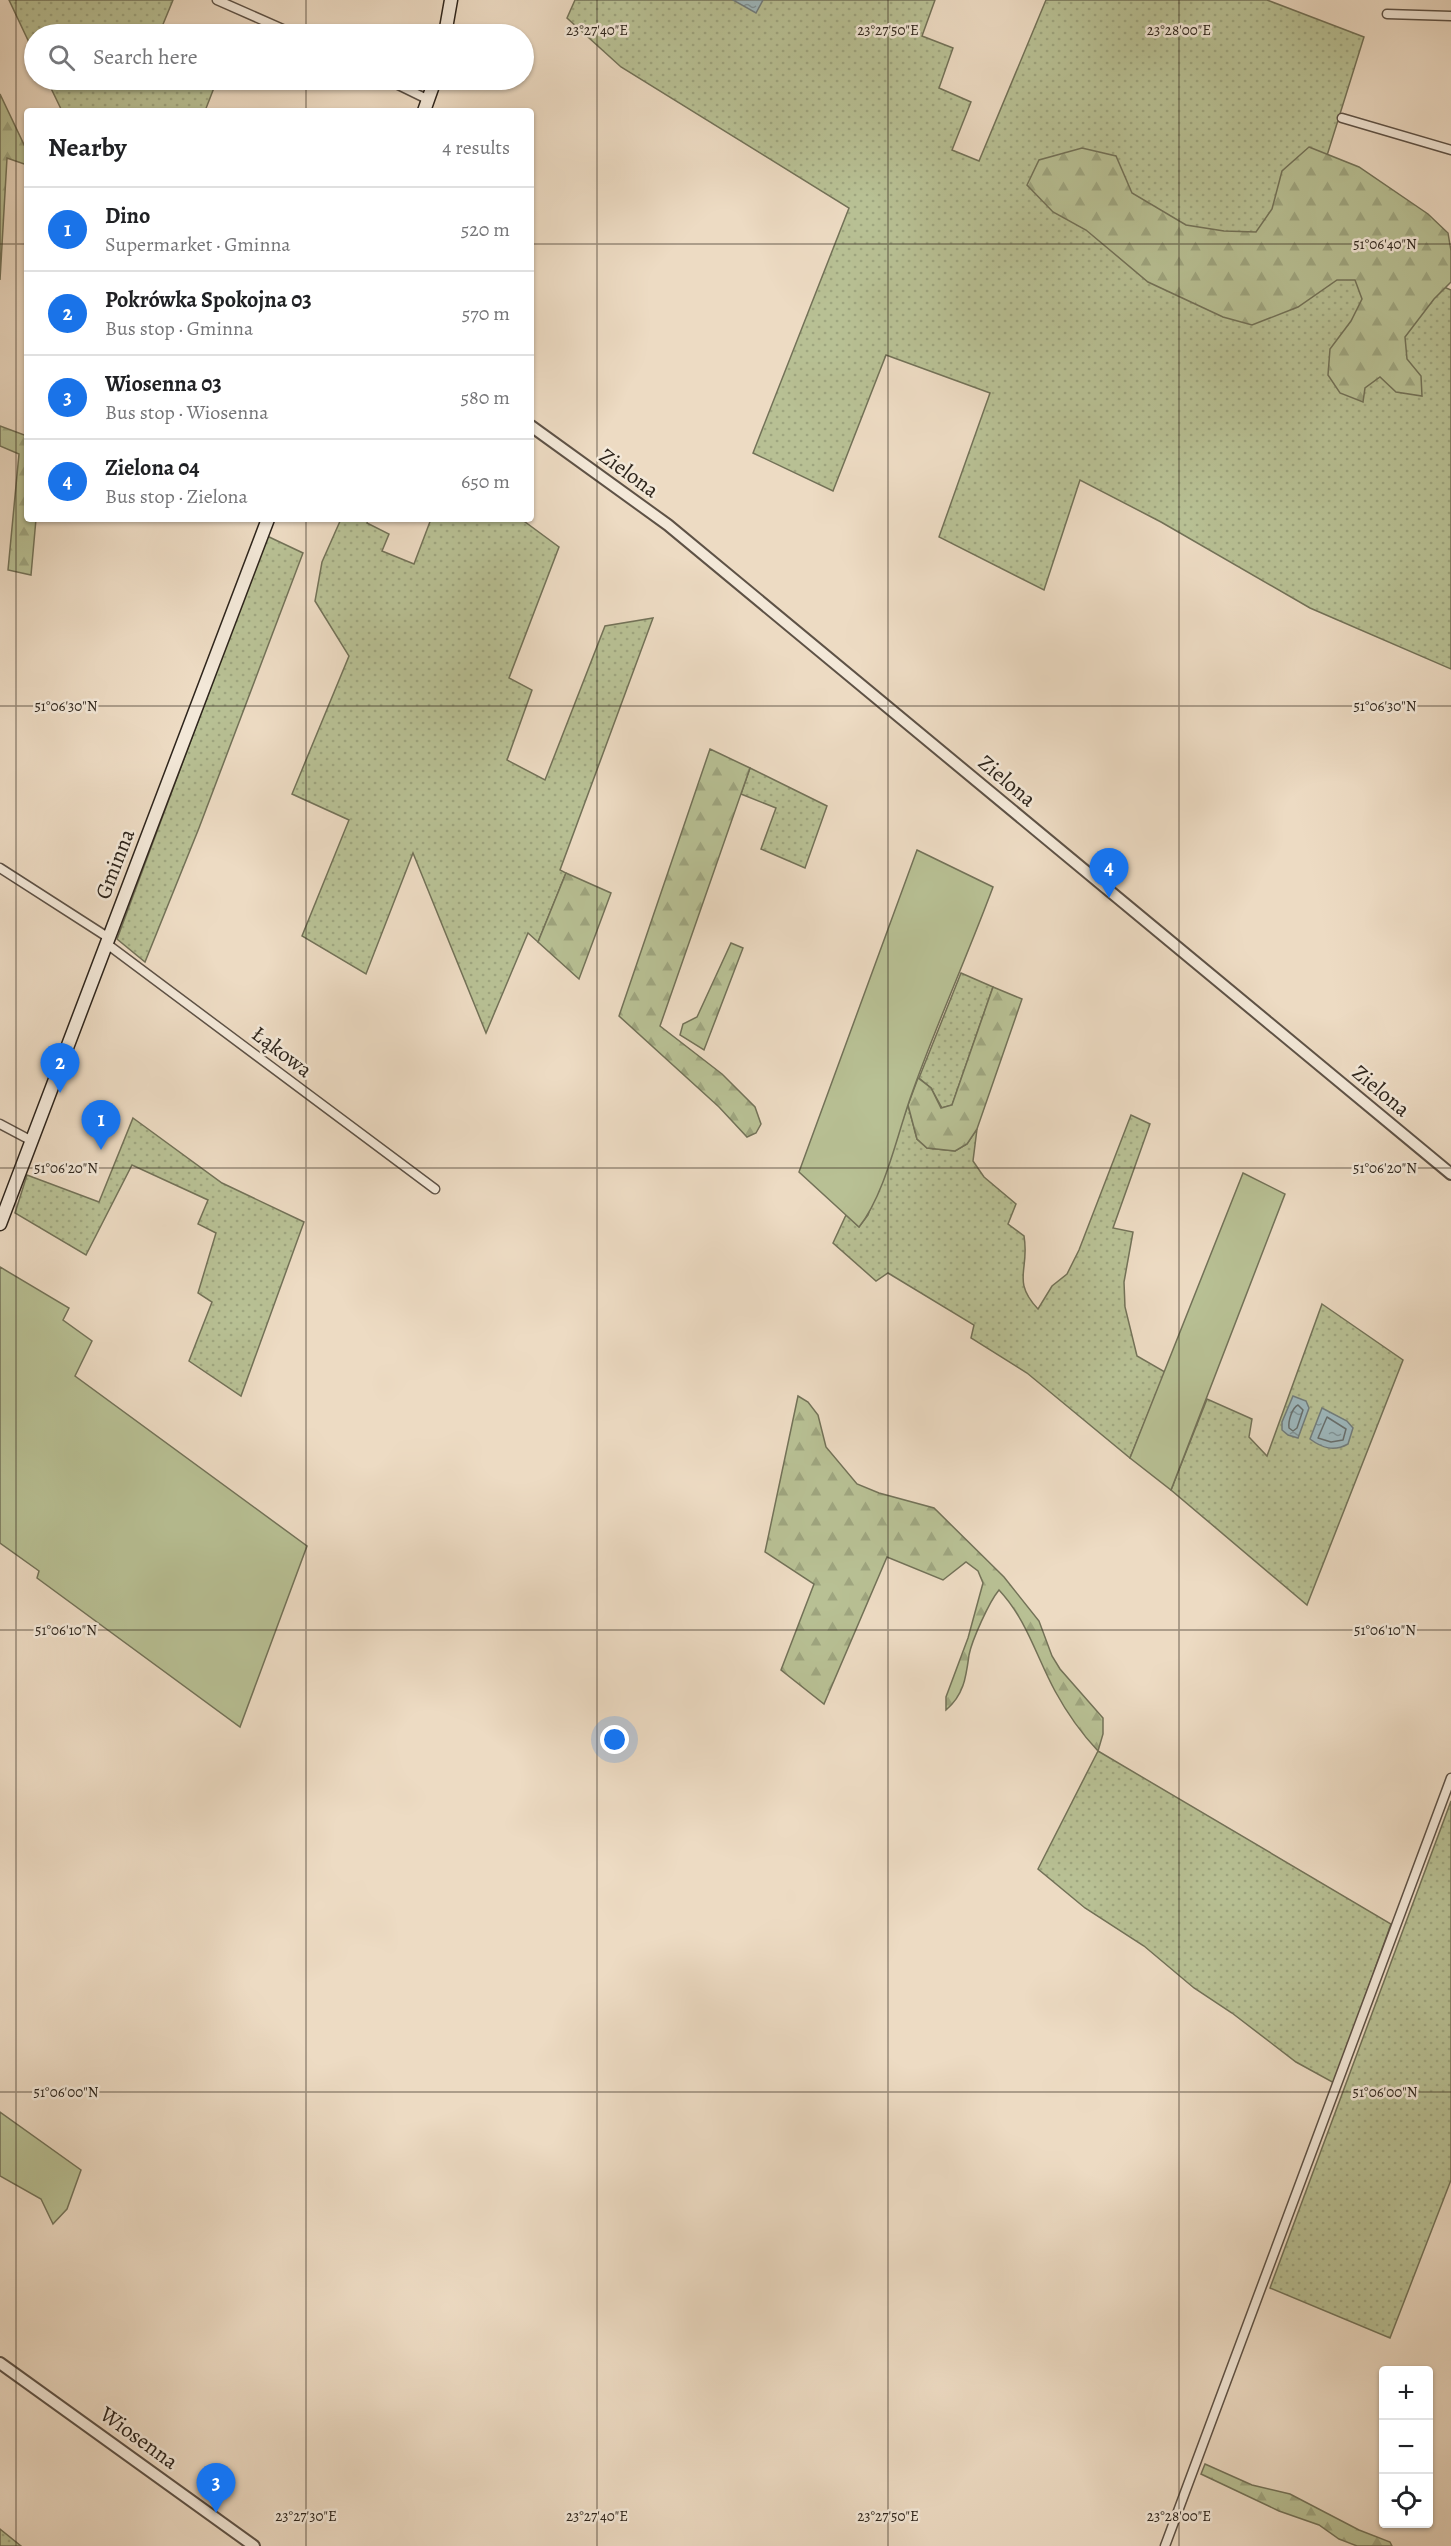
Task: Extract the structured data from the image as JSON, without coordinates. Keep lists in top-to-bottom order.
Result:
{
  "streets": {
    "main road": ["Gminna"],
    "street": ["Zielona", "Łąkowa", "Wiosenna"]
  },
  "crossings": [
    ["Gminna", "Łąkowa"]
  ],
  "page": {
    "search": "Search here",
    "heading": ["Nearby", "4 results"],
    "list": [
      {
        "mark": "1",
        "name": "Dino",
        "note": "Supermarket · Gminna",
        "value": "520 m"
      },
      {
        "mark": "2",
        "name": "Pokrówka Spokojna 03",
        "note": "Bus stop · Gminna",
        "value": "570 m"
      },
      {
        "mark": "3",
        "name": "Wiosenna 03",
        "note": "Bus stop · Wiosenna",
        "value": "580 m"
      },
      {
        "mark": "4",
        "name": "Zielona 04",
        "note": "Bus stop · Zielona",
        "value": "650 m"
      }
    ],
    "pins": [
      "4",
      "2",
      "1",
      "3"
    ],
    "map_buttons": ["+", "−"]
  },
  "coordinates": [
    "23°27'40\"E",
    "23°27'50\"E",
    "23°28'00\"E",
    "51°06'40\"N",
    "51°06'30\"N",
    "51°06'20\"N",
    "51°06'10\"N",
    "51°06'00\"N",
    "23°27'30\"E"
  ]
}
